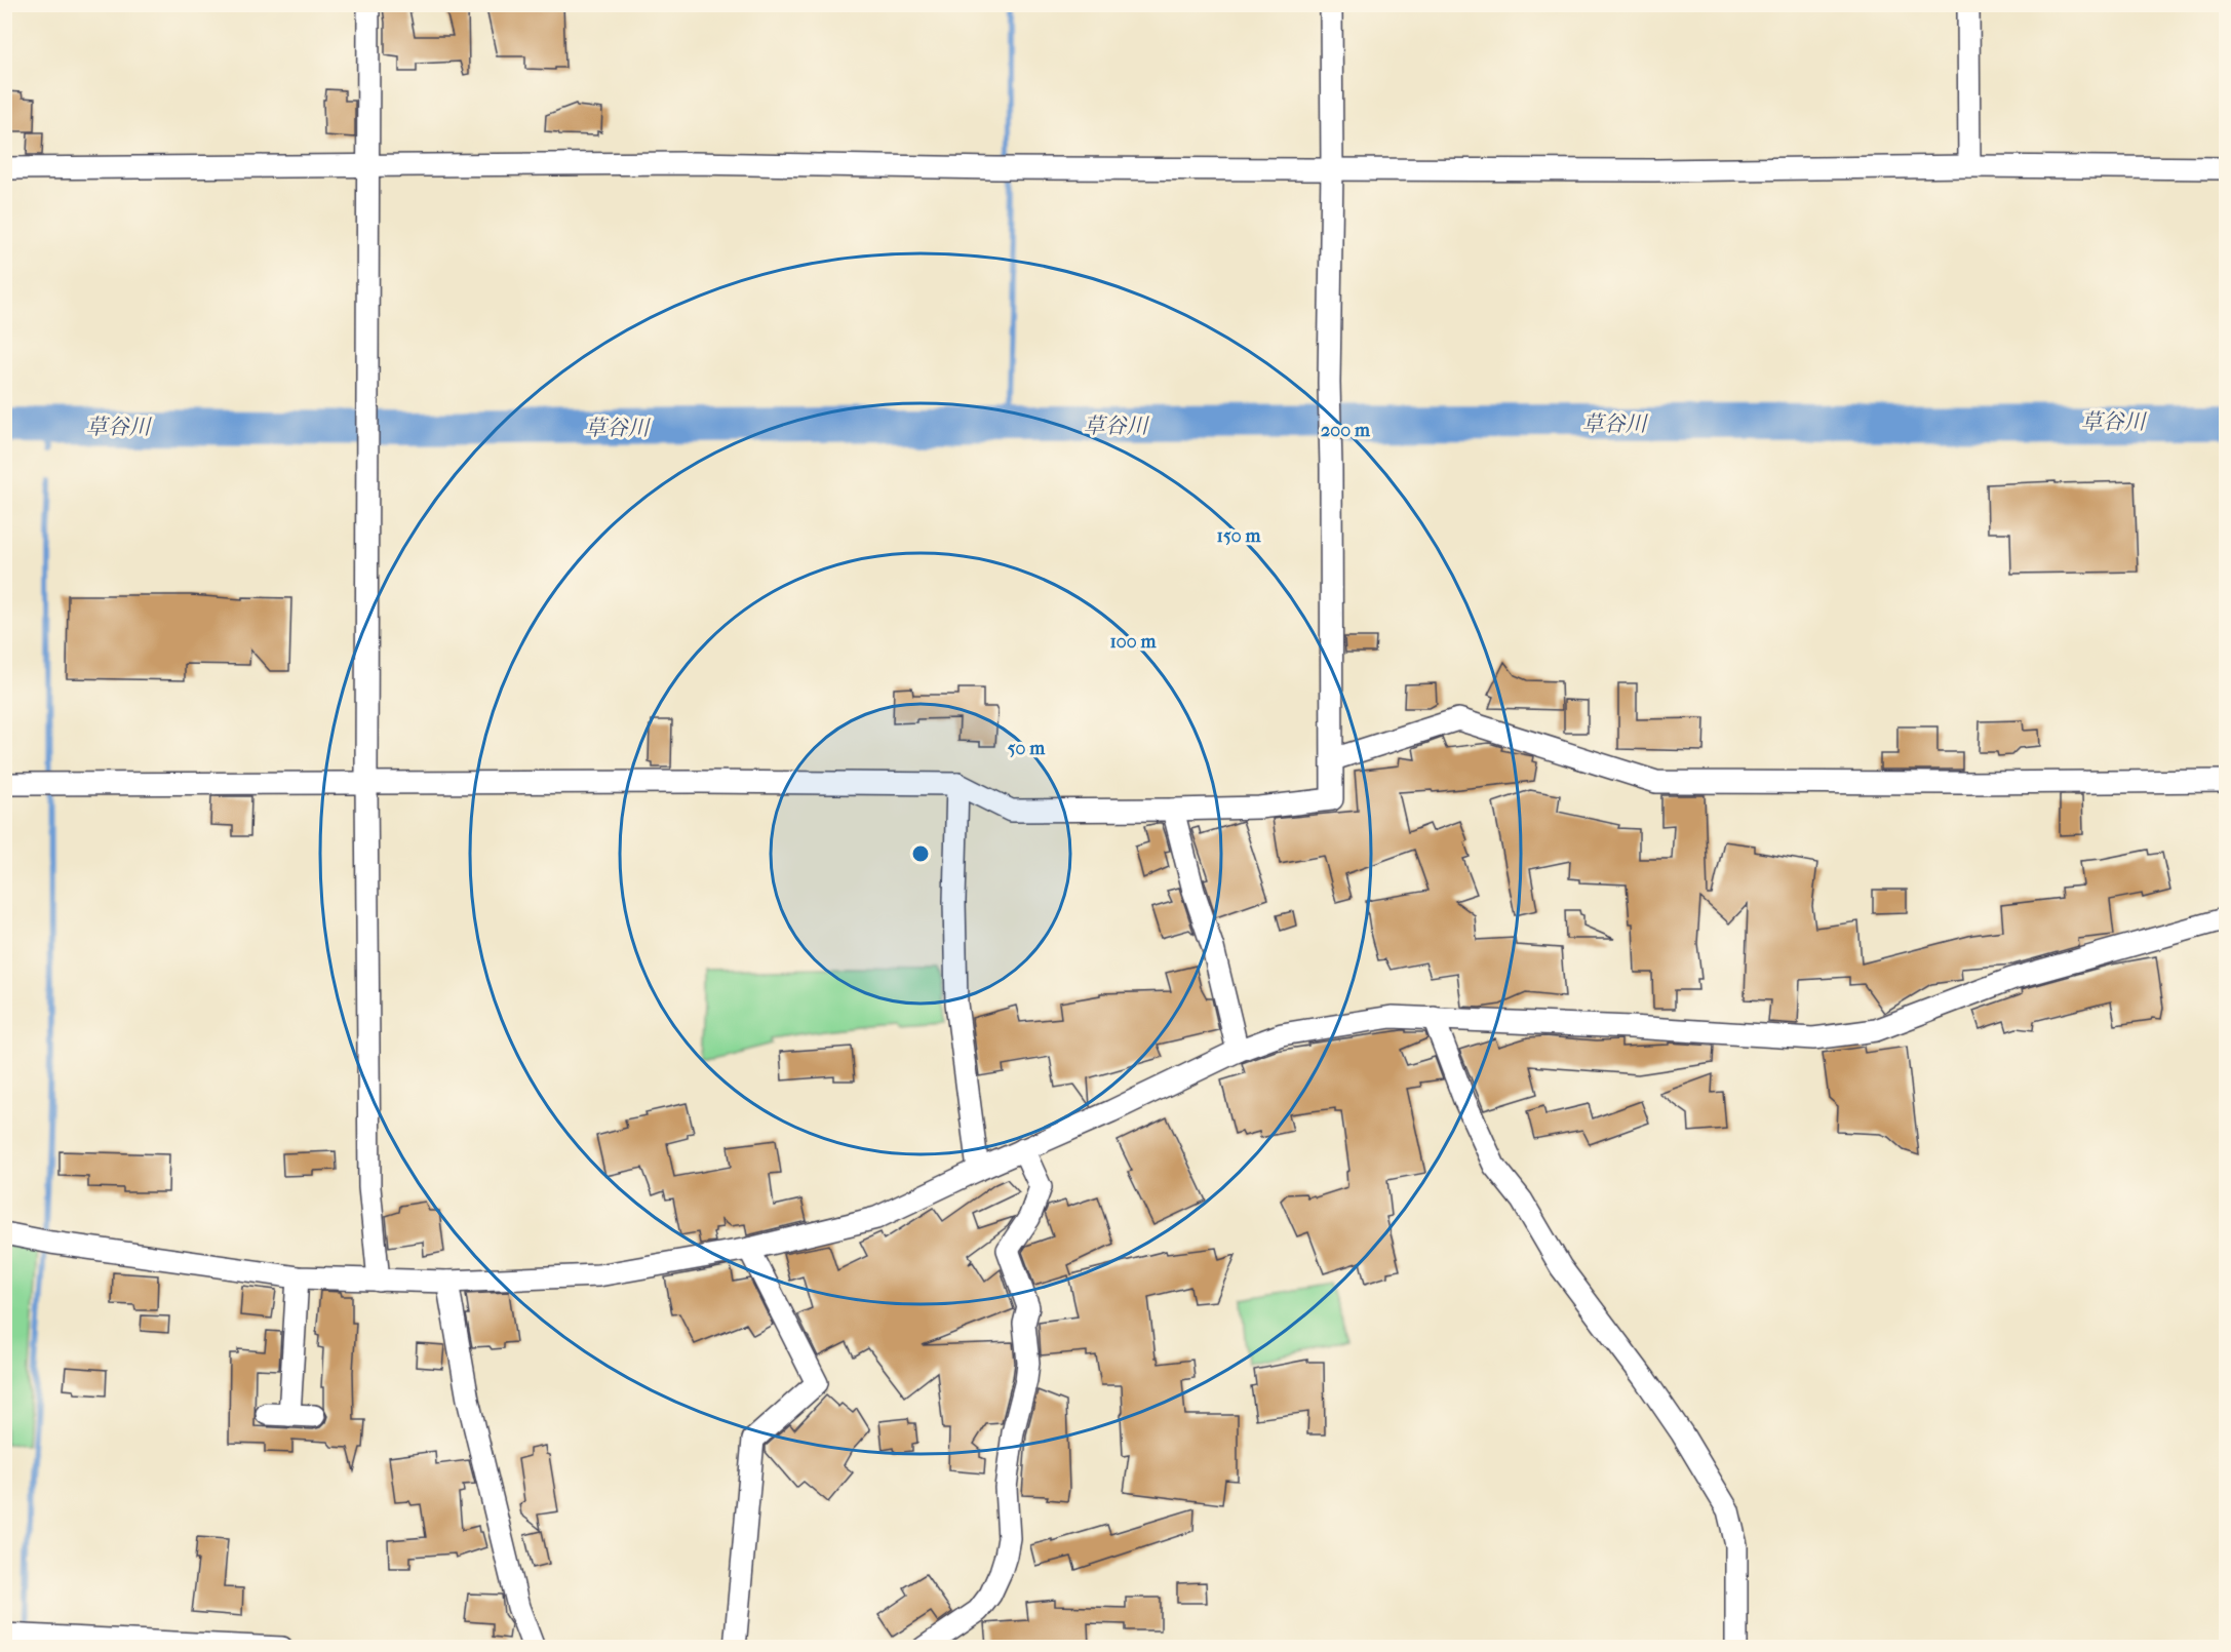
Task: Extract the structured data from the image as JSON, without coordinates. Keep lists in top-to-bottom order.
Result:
{
  "water": ["草谷川"],
  "rings": [
    "200 m",
    "150 m",
    "100 m",
    "50 m"
  ]
}
